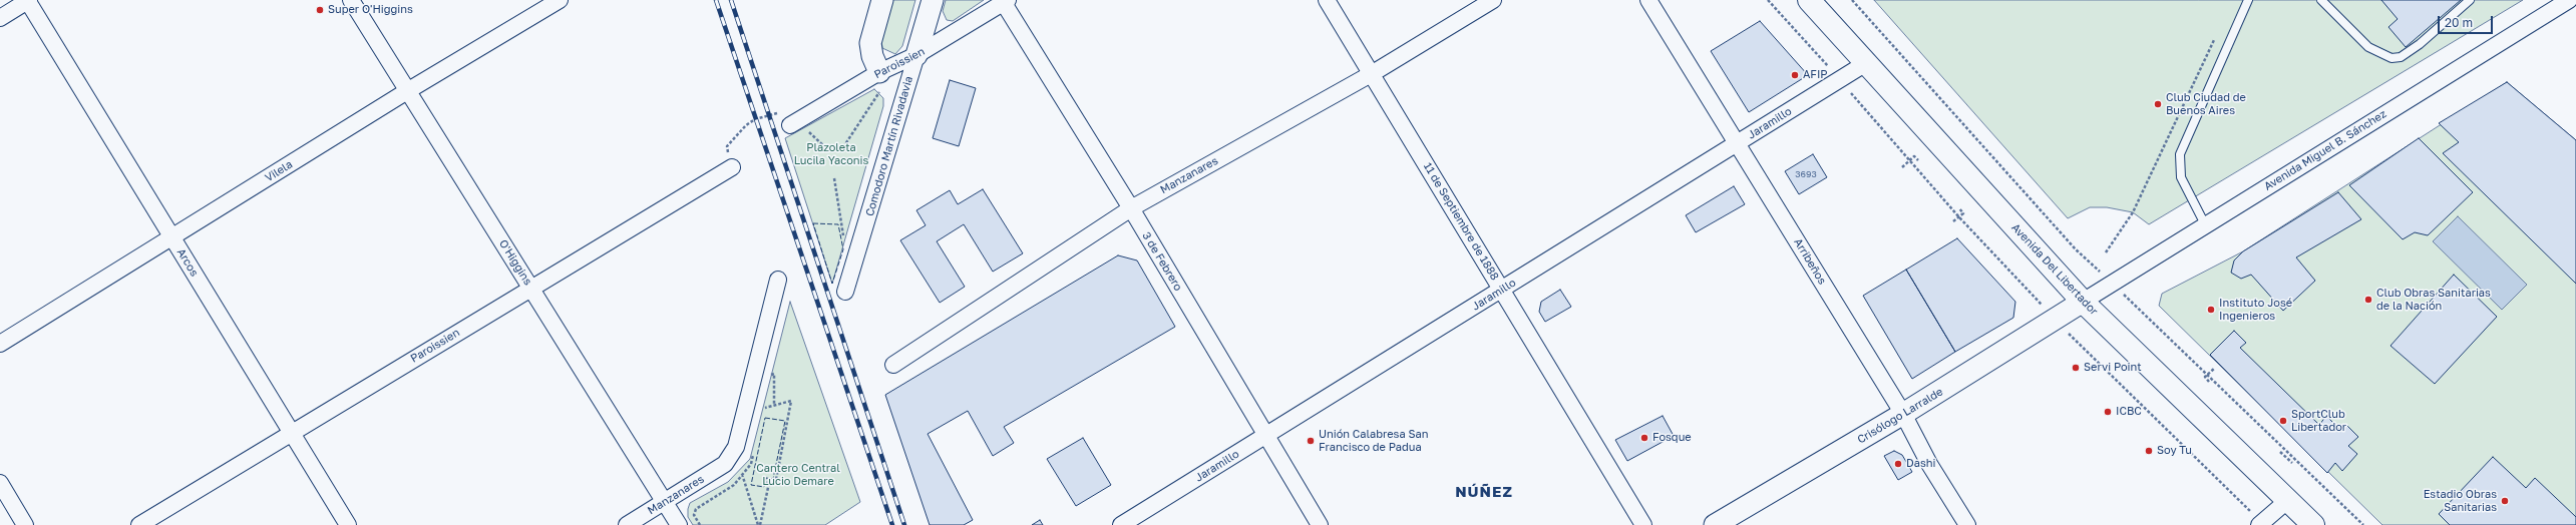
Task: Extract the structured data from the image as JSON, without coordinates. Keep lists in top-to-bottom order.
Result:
{
  "streets": {
    "main road": ["Avenida Del Libertador"],
    "street": [
      "Paroissien",
      "Jaramillo",
      "Comodoro Martín Rivadavia",
      "Avenida Miguel B. Sánchez",
      "Vilela",
      "Manzanares",
      "11 de Septiembre de 1888",
      "3 de Febrero",
      "Arribeños",
      "Arcos",
      "O'Higgins",
      "Crisólogo Larralde"
    ]
  },
  "crossings": [
    ["Paroissien", "Comodoro Martín Rivadavia"],
    ["Paroissien", "3 de Febrero"],
    ["Paroissien", "Arcos"],
    ["Paroissien", "O'Higgins"],
    ["Jaramillo", "11 de Septiembre de 1888"],
    ["Jaramillo", "3 de Febrero"],
    ["Jaramillo", "Arribeños"],
    ["Jaramillo", "Avenida Del Libertador"],
    ["Avenida Miguel B. Sánchez", "Avenida Del Libertador"],
    ["Avenida Miguel B. Sánchez", "Crisólogo Larralde"],
    ["Vilela", "Arcos"],
    ["Vilela", "O'Higgins"],
    ["Manzanares", "11 de Septiembre de 1888"],
    ["Manzanares", "3 de Febrero"],
    ["Manzanares", "O'Higgins"],
    ["Arribeños", "Crisólogo Larralde"],
    ["Avenida Del Libertador", "Crisólogo Larralde"]
  ],
  "districts": ["NÚÑEZ"],
  "parks": ["Plazoleta Lucila Yaconis", "Cantero Central Lucio Demare"],
  "places": [
    "Super O'Higgins",
    "AFIP",
    "Club Ciudad de Buenos Aires",
    "Club Obras Sanitarias de la Nación",
    "Instituto José Ingenieros",
    "Servi Point",
    "ICBC",
    "SportClub Libertador",
    "Fosque",
    "Unión Calabresa San Francisco de Padua",
    "Soy Tu",
    "Dashi",
    "Estadio Obras Sanitarias"
  ],
  "house_numbers": ["3693"],
  "scale_bar": "20 m"
}
